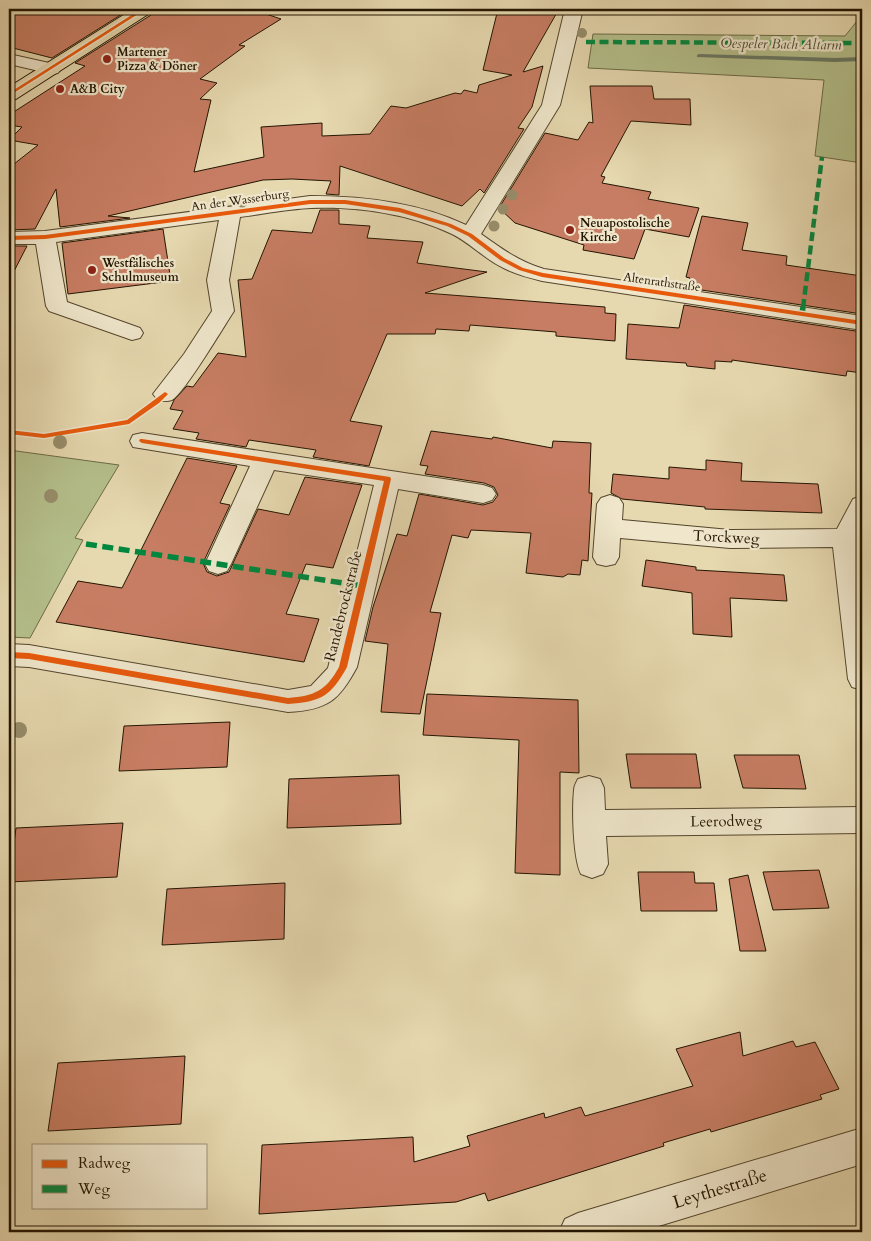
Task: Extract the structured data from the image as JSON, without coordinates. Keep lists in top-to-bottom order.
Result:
{
  "streets": {
    "street": [
      "An der Wasserburg",
      "Altenrathstraße",
      "Torckweg",
      "Randebrockstraße",
      "Leerodweg",
      "Leythestraße"
    ]
  },
  "crossings": [
    ["An der Wasserburg", "Altenrathstraße"]
  ],
  "water": ["Oespeler Bach Altarm"],
  "places": [
    "Martener Pizza & Döner",
    "A&B City",
    "Neuapostolische Kirche",
    "Westfälisches Schulmuseum"
  ],
  "legend": ["Radweg", "Weg"]
}
